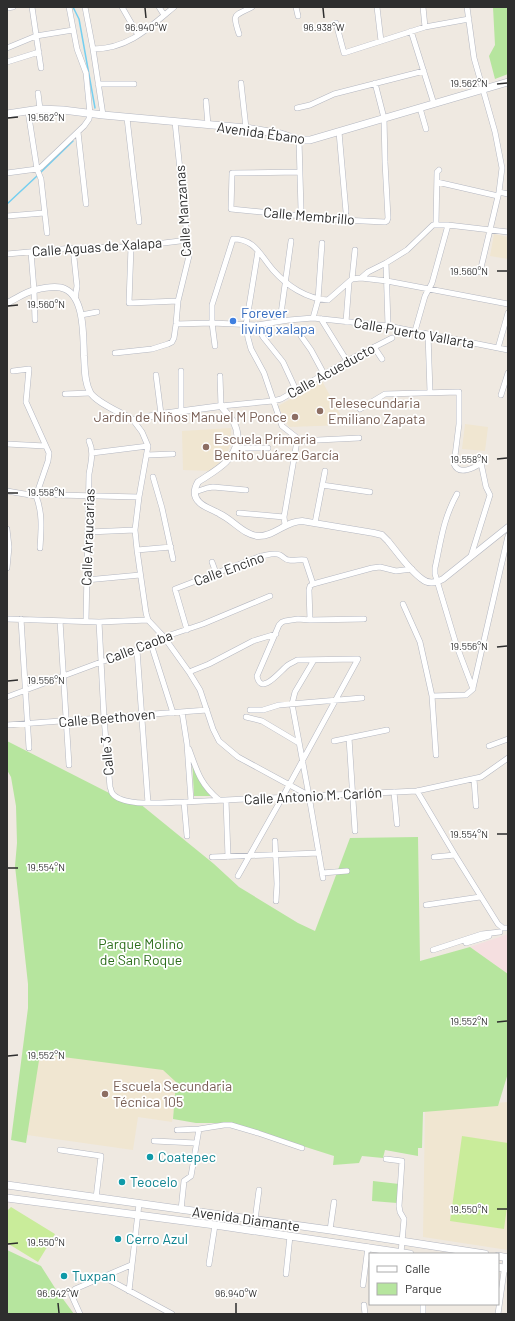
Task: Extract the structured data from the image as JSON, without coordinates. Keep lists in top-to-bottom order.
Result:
{
  "streets": {
    "main road": ["Avenida Ébano", "Avenida Diamante"],
    "street": [
      "Calle Manzanas",
      "Calle Membrillo",
      "Calle Aguas de Xalapa",
      "Calle Puerto Vallarta",
      "Calle Acueducto",
      "Calle Araucarias",
      "Calle Encino",
      "Calle Caoba",
      "Calle Beethoven",
      "Calle 3",
      "Calle Antonio M. Carlón"
    ]
  },
  "crossings": [
    ["Avenida Ébano", "Calle Manzanas"],
    ["Avenida Ébano", "Calle Membrillo"],
    ["Calle Manzanas", "Calle Aguas de Xalapa"],
    ["Calle Manzanas", "Calle Puerto Vallarta"],
    ["Calle Encino", "Calle Caoba"],
    ["Calle Caoba", "Calle 3"],
    ["Calle Beethoven", "Calle 3"],
    ["Calle 3", "Calle Antonio M. Carlón"]
  ],
  "parks": ["Parque Molino de San Roque"],
  "places": [
    "Forever living xalapa",
    "Telesecundaria Emiliano Zapata",
    "Jardín de Niños Manuel M Ponce",
    "Escuela Primaria Benito Juárez García",
    "Escuela Secundaria Técnica 105",
    "Coatepec",
    "Teocelo",
    "Cerro Azul",
    "Tuxpan"
  ],
  "legend": ["Calle", "Parque"],
  "coordinates": [
    "96.940°W",
    "96.938°W",
    "19.562°N",
    "19.560°N",
    "19.558°N",
    "19.556°N",
    "19.554°N",
    "19.552°N",
    "19.550°N",
    "96.942°W"
  ]
}
